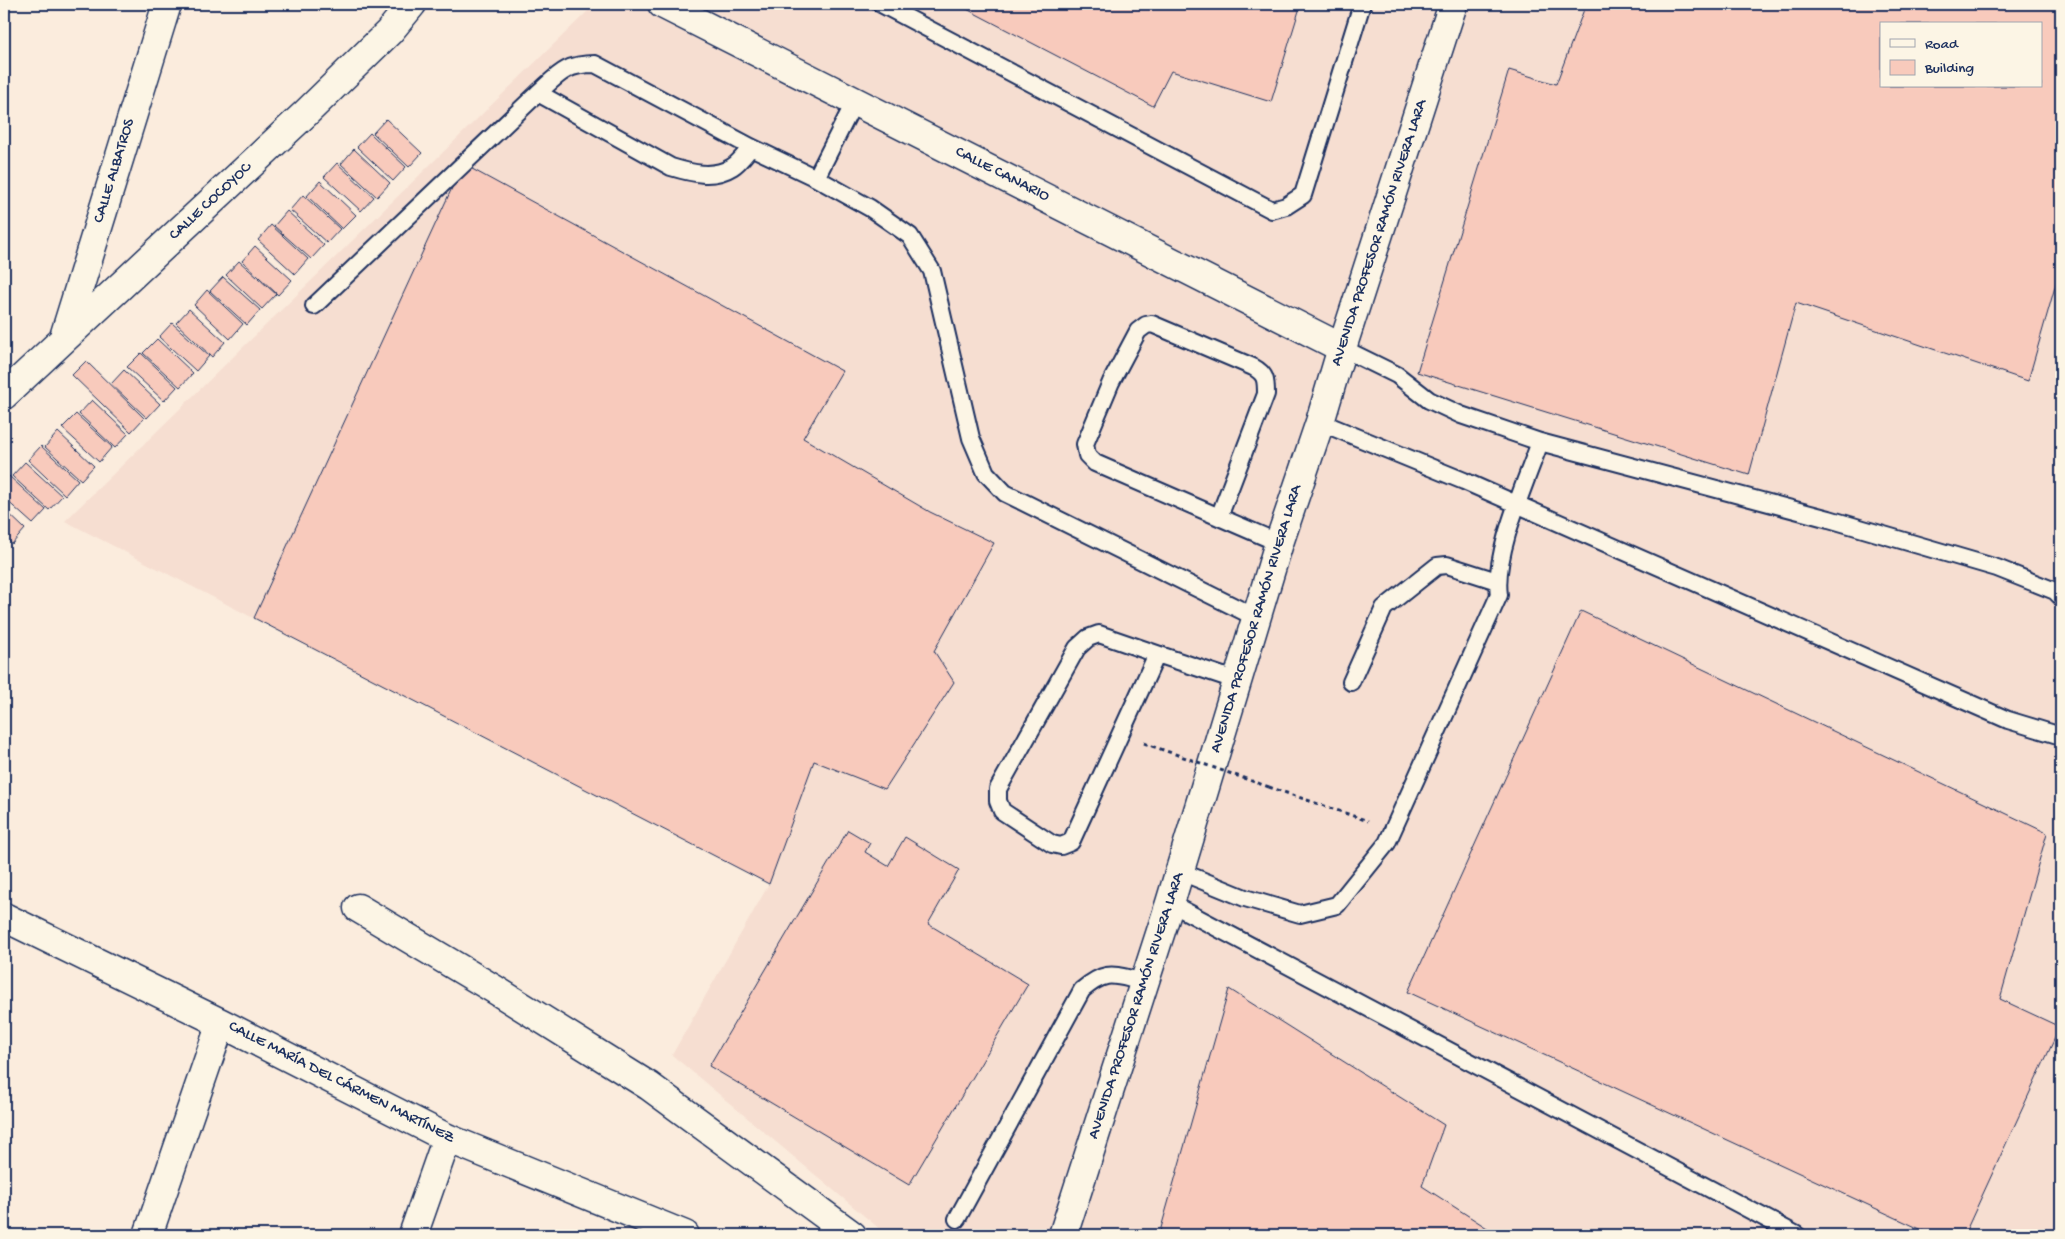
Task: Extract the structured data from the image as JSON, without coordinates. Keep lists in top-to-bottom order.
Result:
{
  "streets": {
    "street": [
      "CALLE ALBATROS",
      "CALLE CANARIO",
      "CALLE COCOYOC",
      "AVENIDA PROFESOR RAMÓN RIVERA LARA",
      "CALLE MARÍA DEL CÁRMEN MARTÍNEZ"
    ]
  },
  "crossings": [
    ["CALLE ALBATROS", "CALLE COCOYOC"],
    ["CALLE CANARIO", "AVENIDA PROFESOR RAMÓN RIVERA LARA"]
  ],
  "legend": ["Road", "Building"]
}
